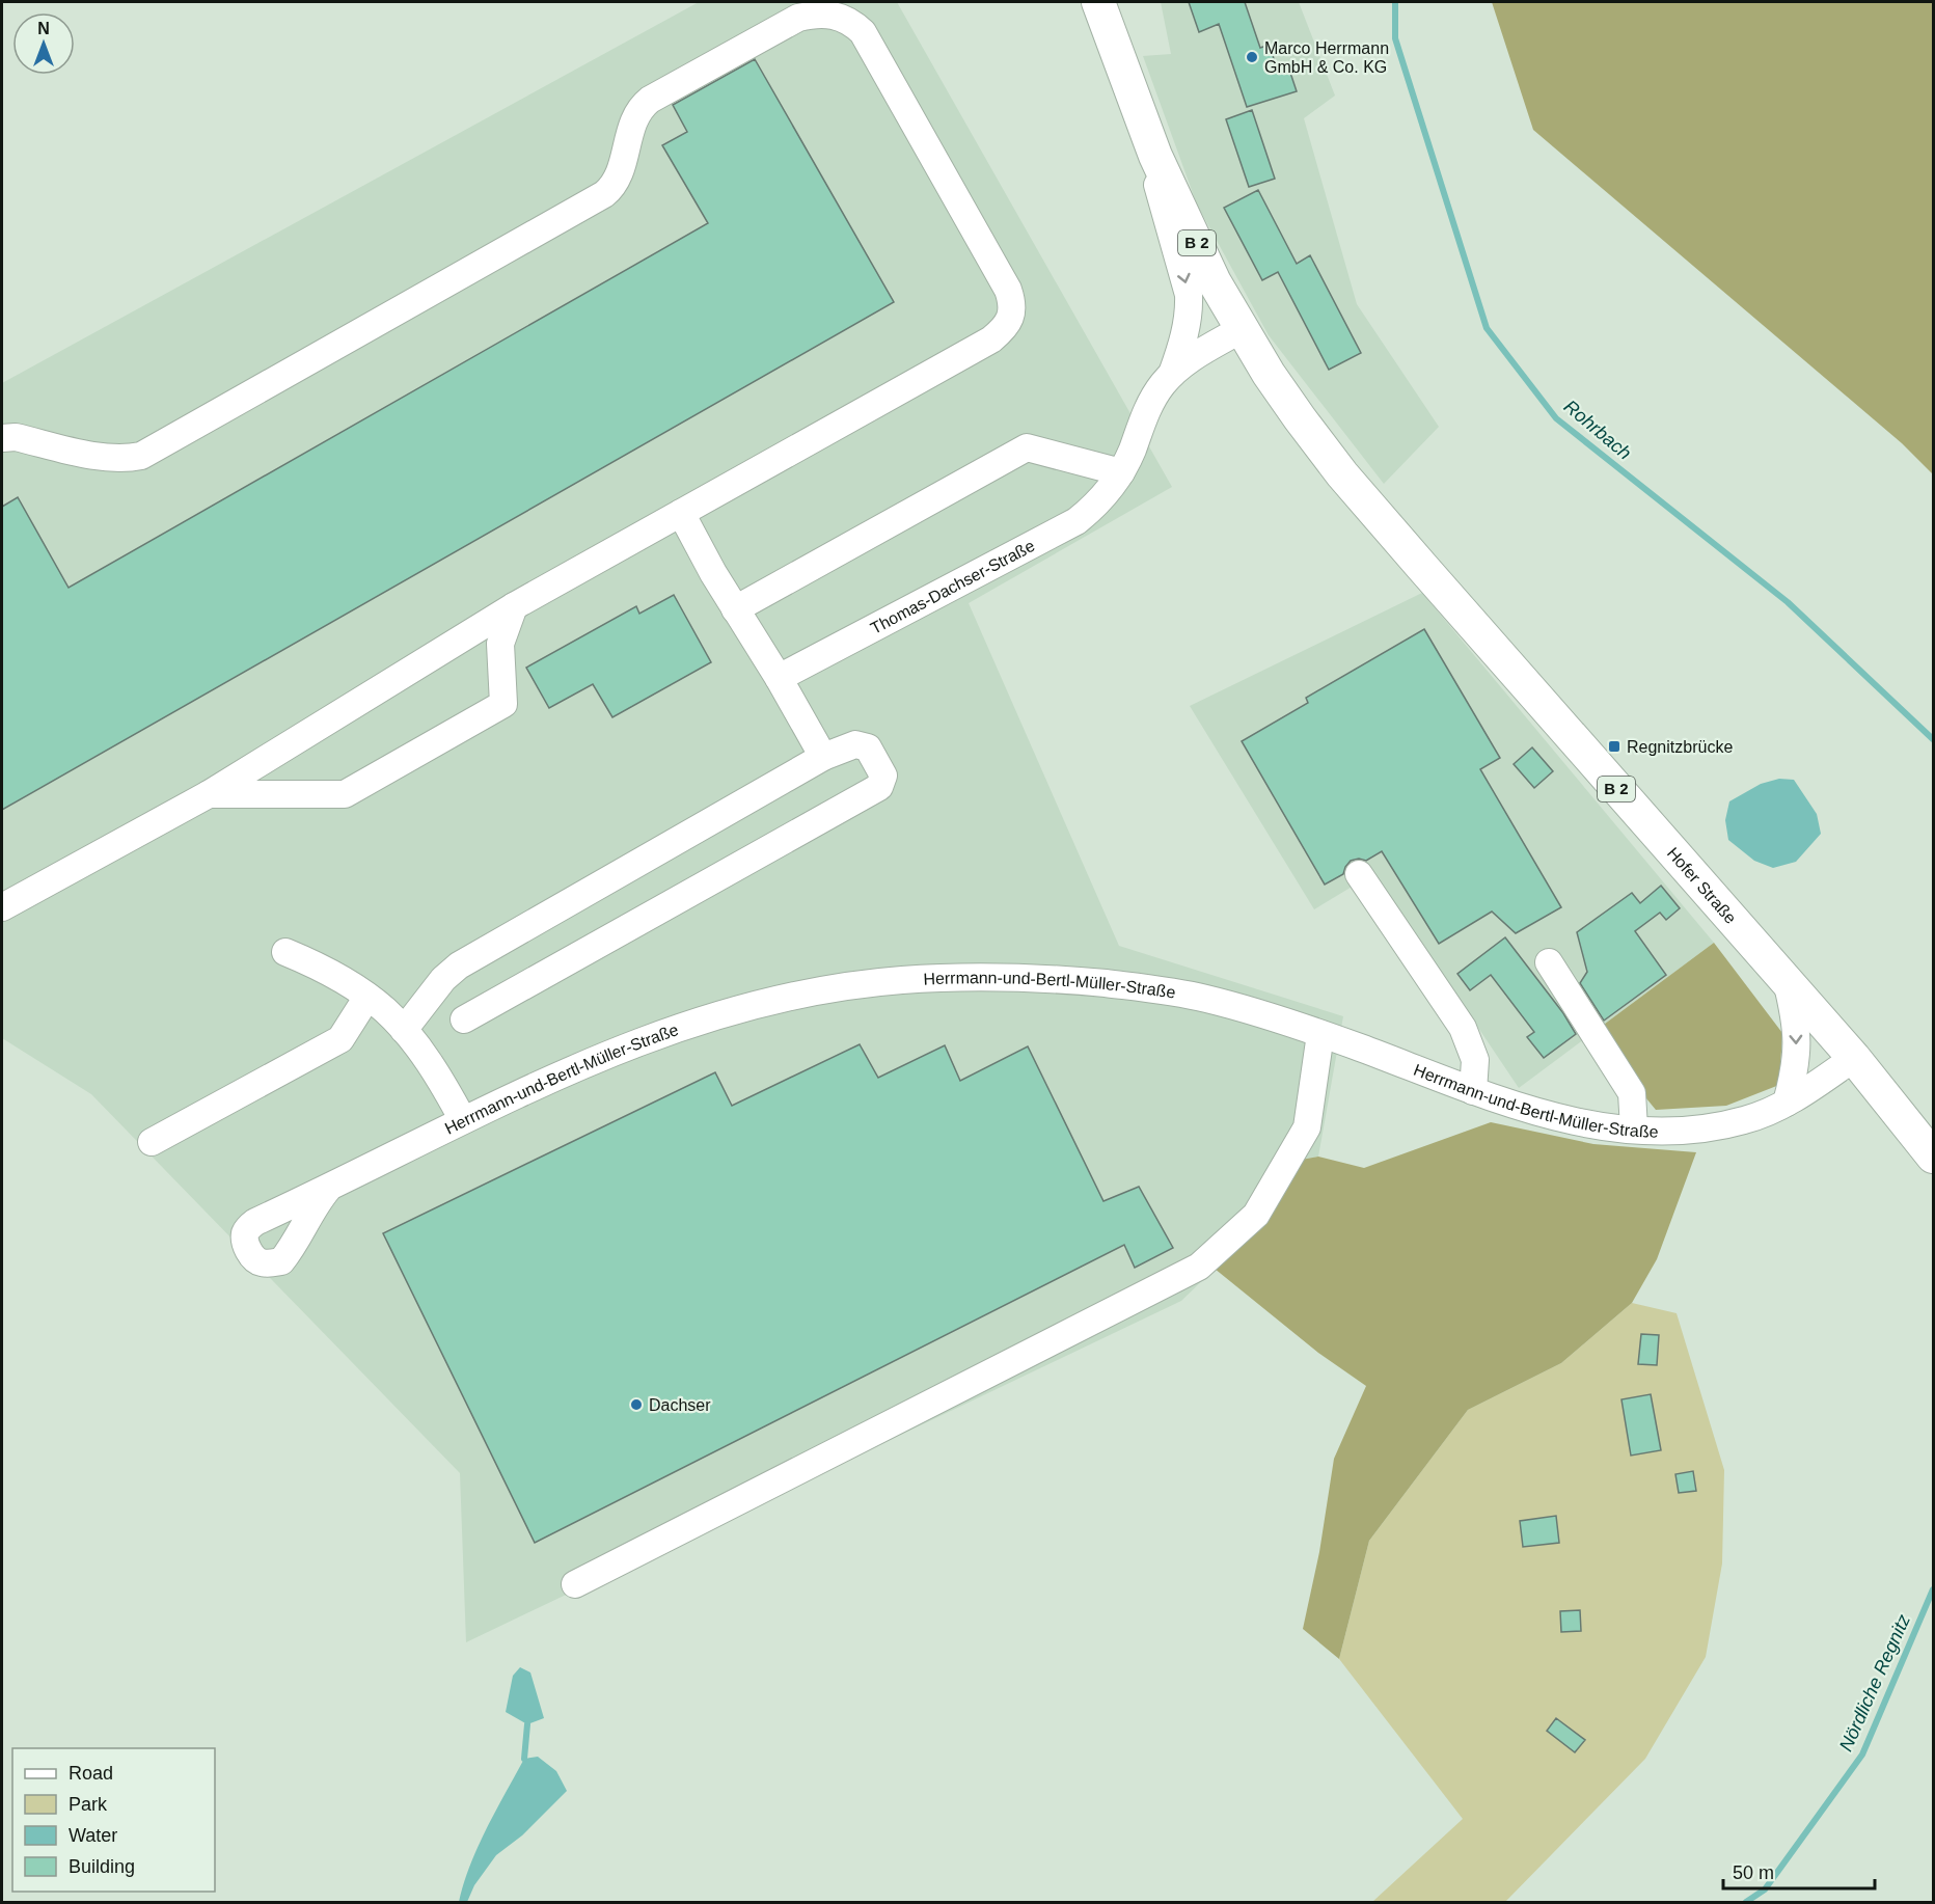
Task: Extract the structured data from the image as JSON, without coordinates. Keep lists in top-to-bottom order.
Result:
{
  "streets": {
    "main road": ["B 2", "Hofer Straße"],
    "street": ["Thomas-Dachser-Straße", "Herrmann-und-Bertl-Müller-Straße"]
  },
  "crossings": [
    ["B 2", "Hofer Straße"],
    ["B 2", "Herrmann-und-Bertl-Müller-Straße"],
    ["Hofer Straße", "Herrmann-und-Bertl-Müller-Straße"]
  ],
  "water": ["Rohrbach", "Nördliche Regnitz"],
  "places": {
    "other": ["Marco Herrmann GmbH & Co. KG", "Dachser"],
    "transit": ["Regnitzbrücke"]
  },
  "legend": [
    "Road",
    "Park",
    "Water",
    "Building"
  ],
  "scale_bar": "50 m",
  "north": "top"
}
